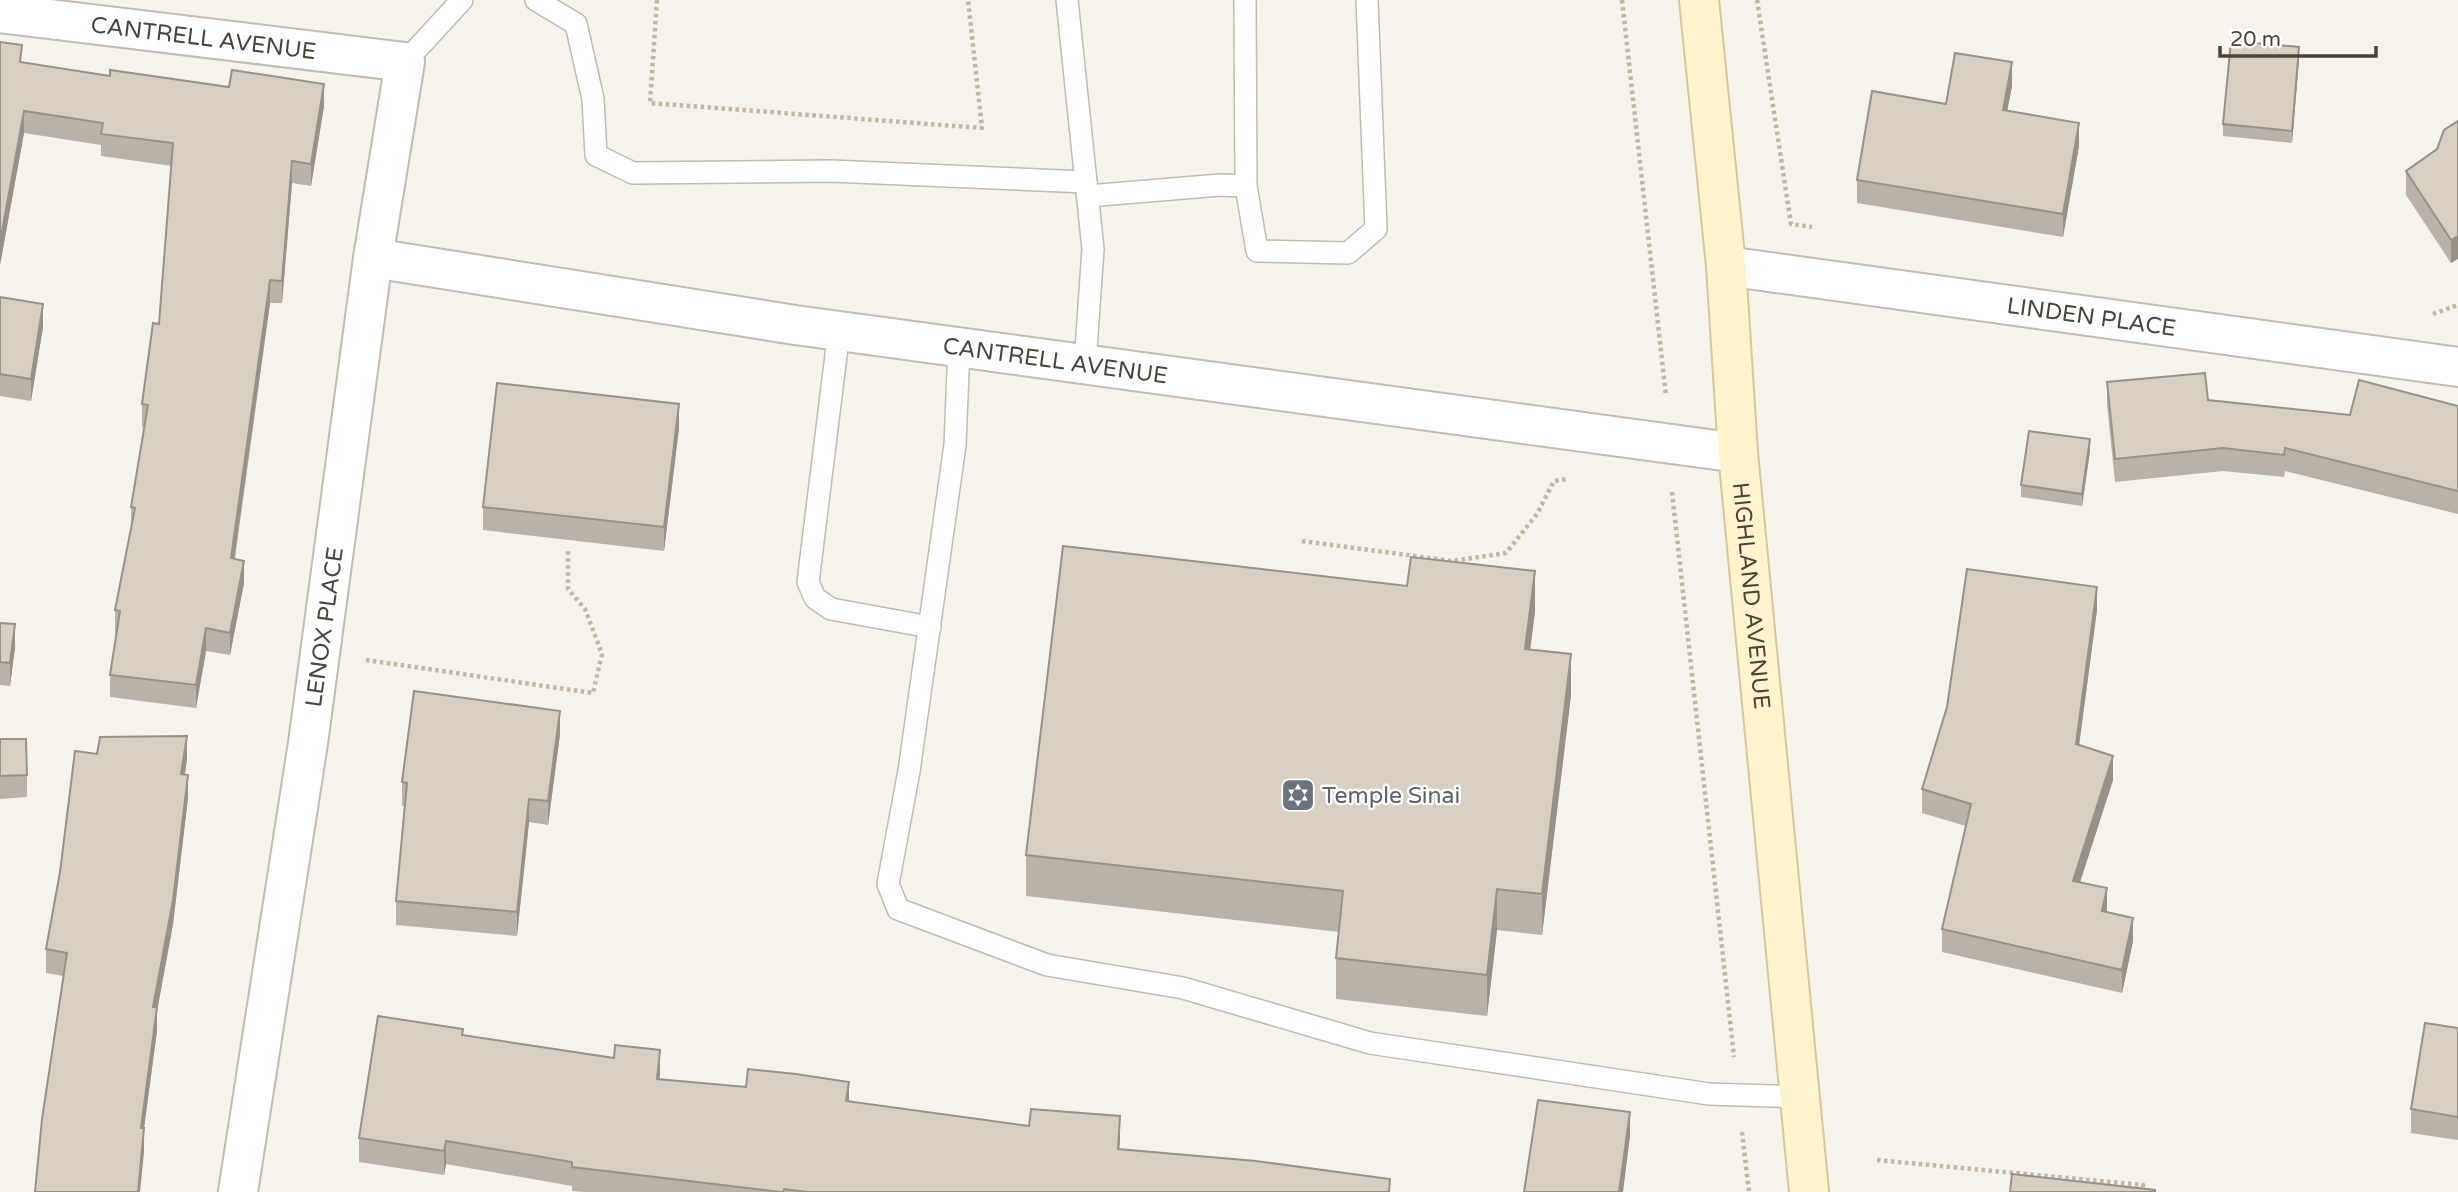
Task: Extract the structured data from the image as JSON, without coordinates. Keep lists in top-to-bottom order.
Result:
{
  "streets": {
    "street": [
      "CANTRELL AVENUE",
      "LINDEN PLACE",
      "HIGHLAND AVENUE",
      "LENOX PLACE"
    ]
  },
  "crossings": [
    ["CANTRELL AVENUE", "HIGHLAND AVENUE"],
    ["CANTRELL AVENUE", "LENOX PLACE"],
    ["LINDEN PLACE", "HIGHLAND AVENUE"]
  ],
  "places": {
    "synagogue": ["Temple Sinai"]
  },
  "scale_bar": "20 m"
}
